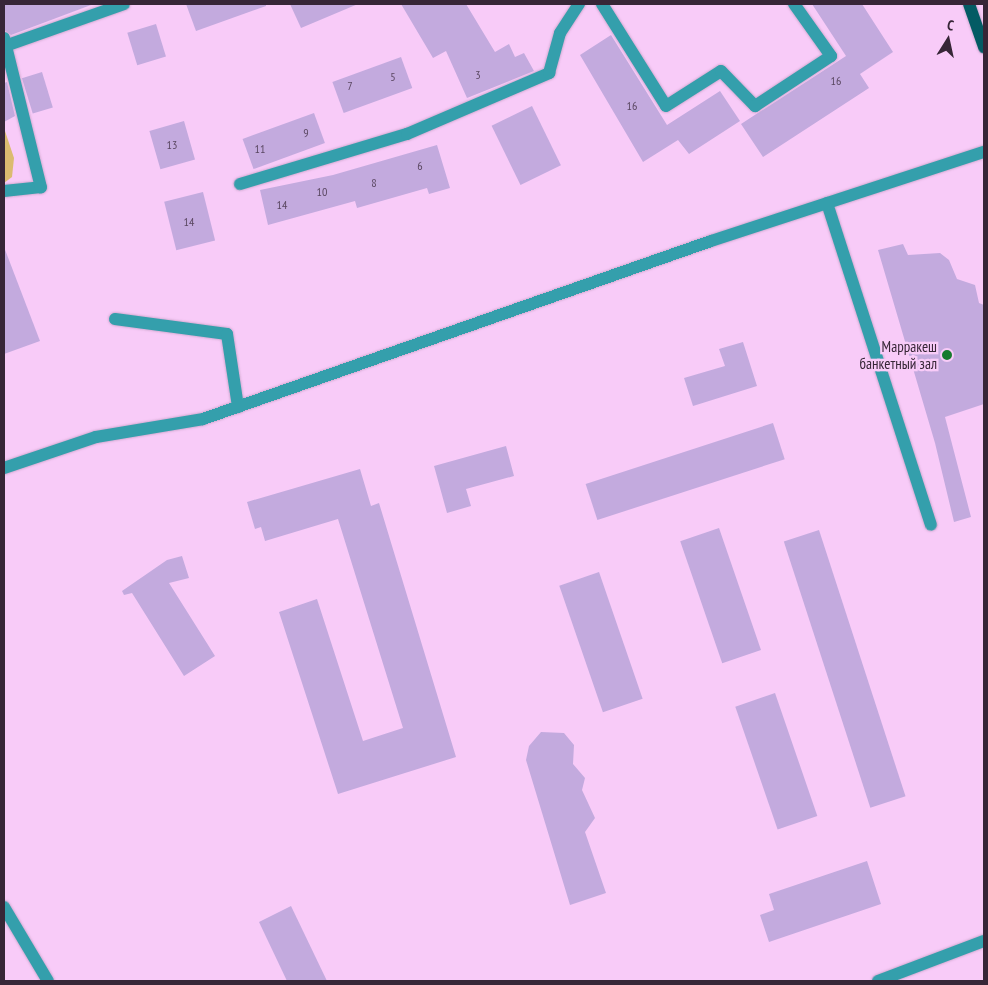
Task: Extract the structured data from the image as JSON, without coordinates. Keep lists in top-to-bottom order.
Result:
{
  "places": ["Марракеш банкетный зал"],
  "house_numbers": [
    "3",
    "5",
    "16",
    "7",
    "16",
    "9",
    "13",
    "11",
    "6",
    "8",
    "10",
    "14",
    "14"
  ],
  "north": "top"
}
